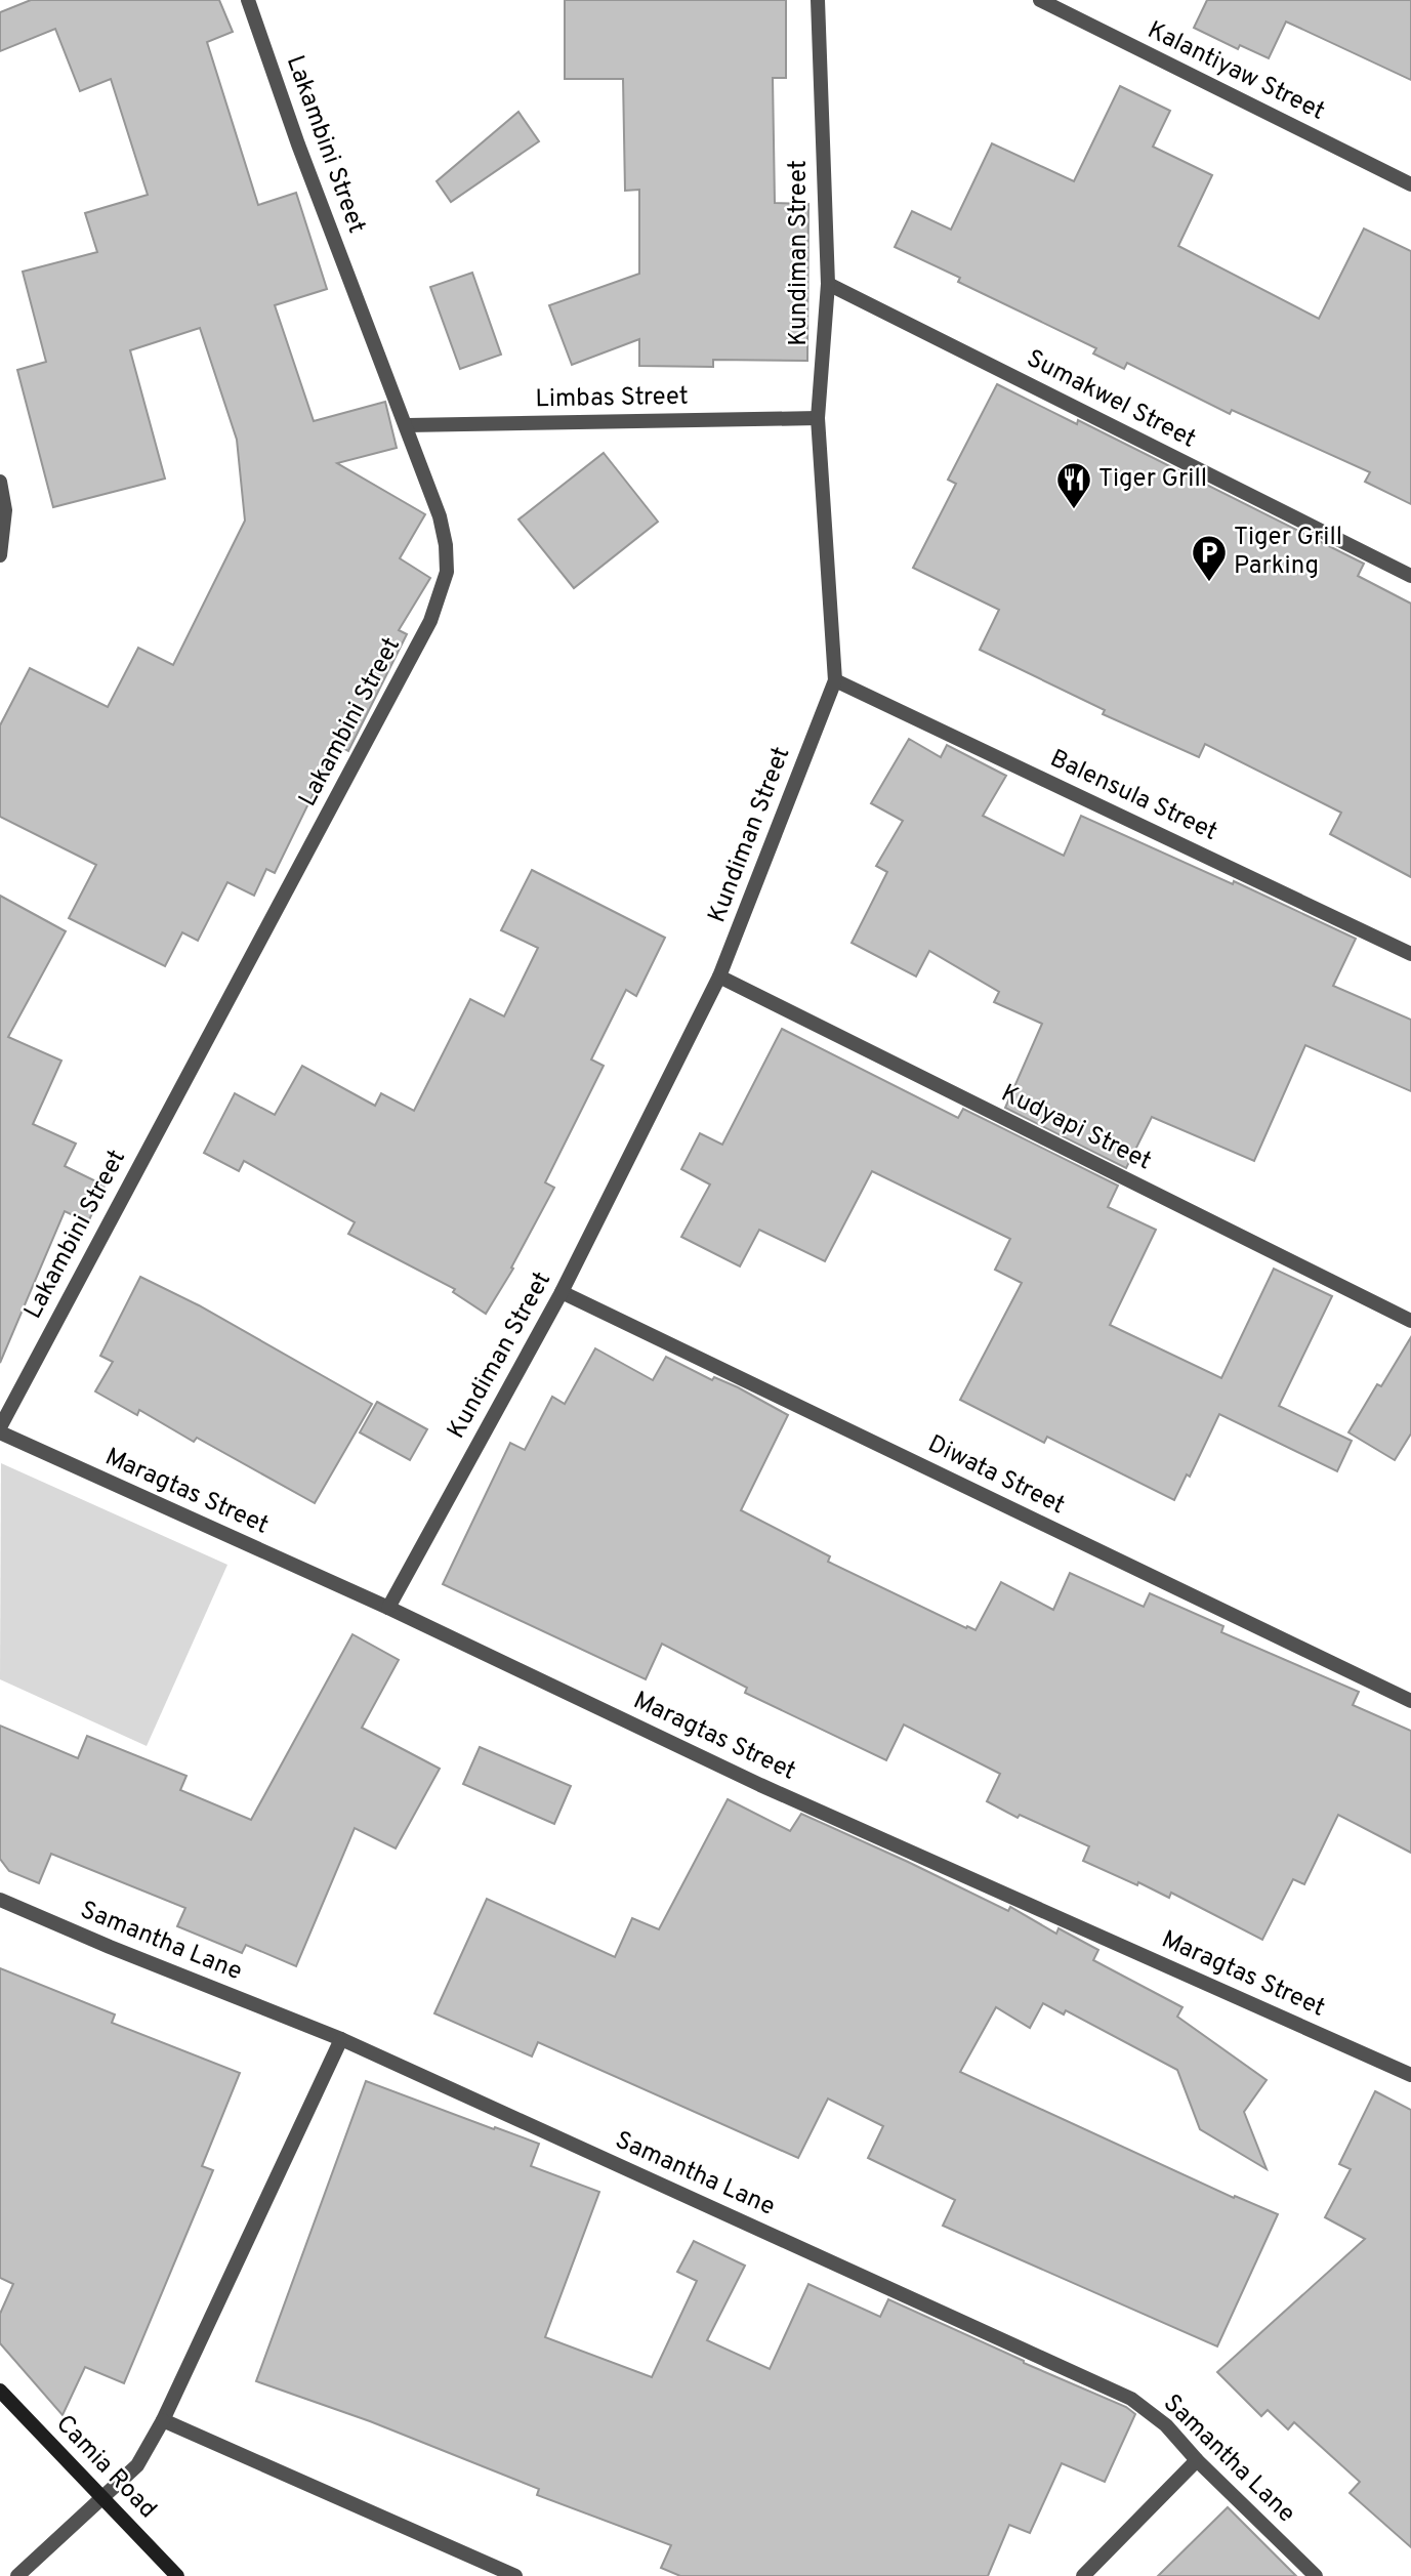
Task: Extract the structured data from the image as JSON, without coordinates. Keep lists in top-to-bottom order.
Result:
{
  "streets": {
    "street": [
      "Kalantiyaw Street",
      "Lakambini Street",
      "Kundiman Street",
      "Limbas Street",
      "Sumakwel Street",
      "Balensula Street",
      "Kudyapi Street",
      "Diwata Street",
      "Maragtas Street",
      "Samantha Lane",
      "Camia Road"
    ]
  },
  "crossings": [
    ["Lakambini Street", "Limbas Street"],
    ["Kundiman Street", "Limbas Street"],
    ["Kundiman Street", "Sumakwel Street"],
    ["Kundiman Street", "Balensula Street"],
    ["Kundiman Street", "Kudyapi Street"],
    ["Kundiman Street", "Diwata Street"],
    ["Kundiman Street", "Maragtas Street"]
  ],
  "places": {
    "restaurant": ["Tiger Grill"],
    "parking": ["Tiger Grill Parking"]
  }
}
